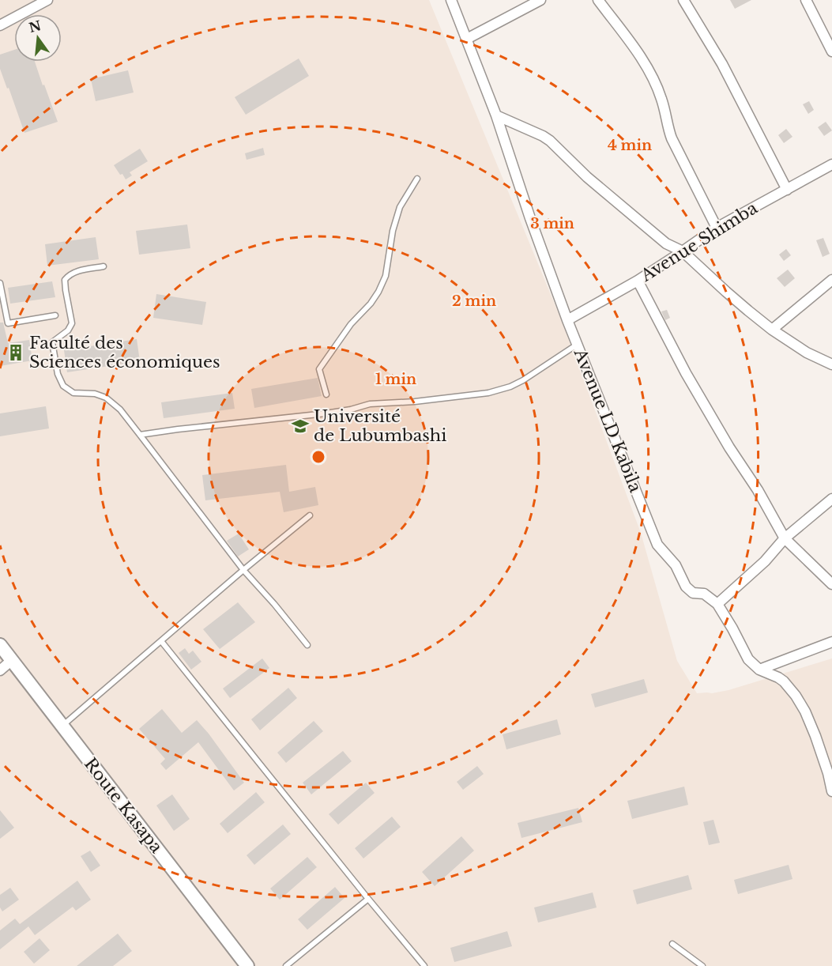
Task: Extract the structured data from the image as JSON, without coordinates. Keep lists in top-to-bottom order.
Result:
{
  "streets": {
    "main road": ["Route Kasapa"],
    "street": ["Avenue Shimba", "Avenue LD Kabila"]
  },
  "crossings": [
    ["Avenue Shimba", "Avenue LD Kabila"]
  ],
  "places": {
    "building": ["Faculté des Sciences économiques"],
    "school or university": ["Université de Lubumbashi"]
  },
  "north": "top",
  "rings": [
    "4 min",
    "3 min",
    "2 min",
    "1 min"
  ]
}
